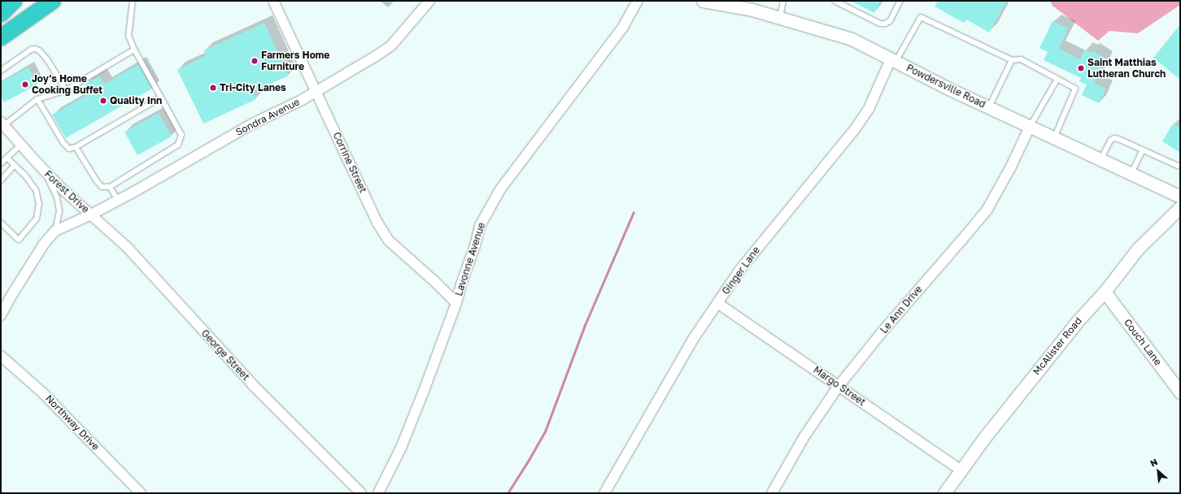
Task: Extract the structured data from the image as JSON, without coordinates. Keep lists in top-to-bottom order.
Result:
{
  "streets": {
    "street": [
      "Powdersville Road",
      "Sondra Avenue",
      "Corrine Street",
      "Forest Drive",
      "Lavonne Avenue",
      "Ginger Lane",
      "Le Ann Drive",
      "Couch Lane",
      "McAlister Road",
      "George Street",
      "Margo Street",
      "Northway Drive"
    ]
  },
  "crossings": [
    ["Powdersville Road", "Ginger Lane"],
    ["Powdersville Road", "Le Ann Drive"],
    ["Sondra Avenue", "Corrine Street"],
    ["Sondra Avenue", "Forest Drive"],
    ["Sondra Avenue", "George Street"],
    ["Corrine Street", "Lavonne Avenue"],
    ["Forest Drive", "George Street"],
    ["Ginger Lane", "Margo Street"],
    ["Le Ann Drive", "Margo Street"],
    ["Couch Lane", "McAlister Road"],
    ["McAlister Road", "Margo Street"]
  ],
  "places": [
    "Farmers Home Furniture",
    "Saint Matthias Lutheran Church",
    "Joy's Home Cooking Buffet",
    "Tri-City Lanes",
    "Quality Inn"
  ],
  "north": "top left"
}
